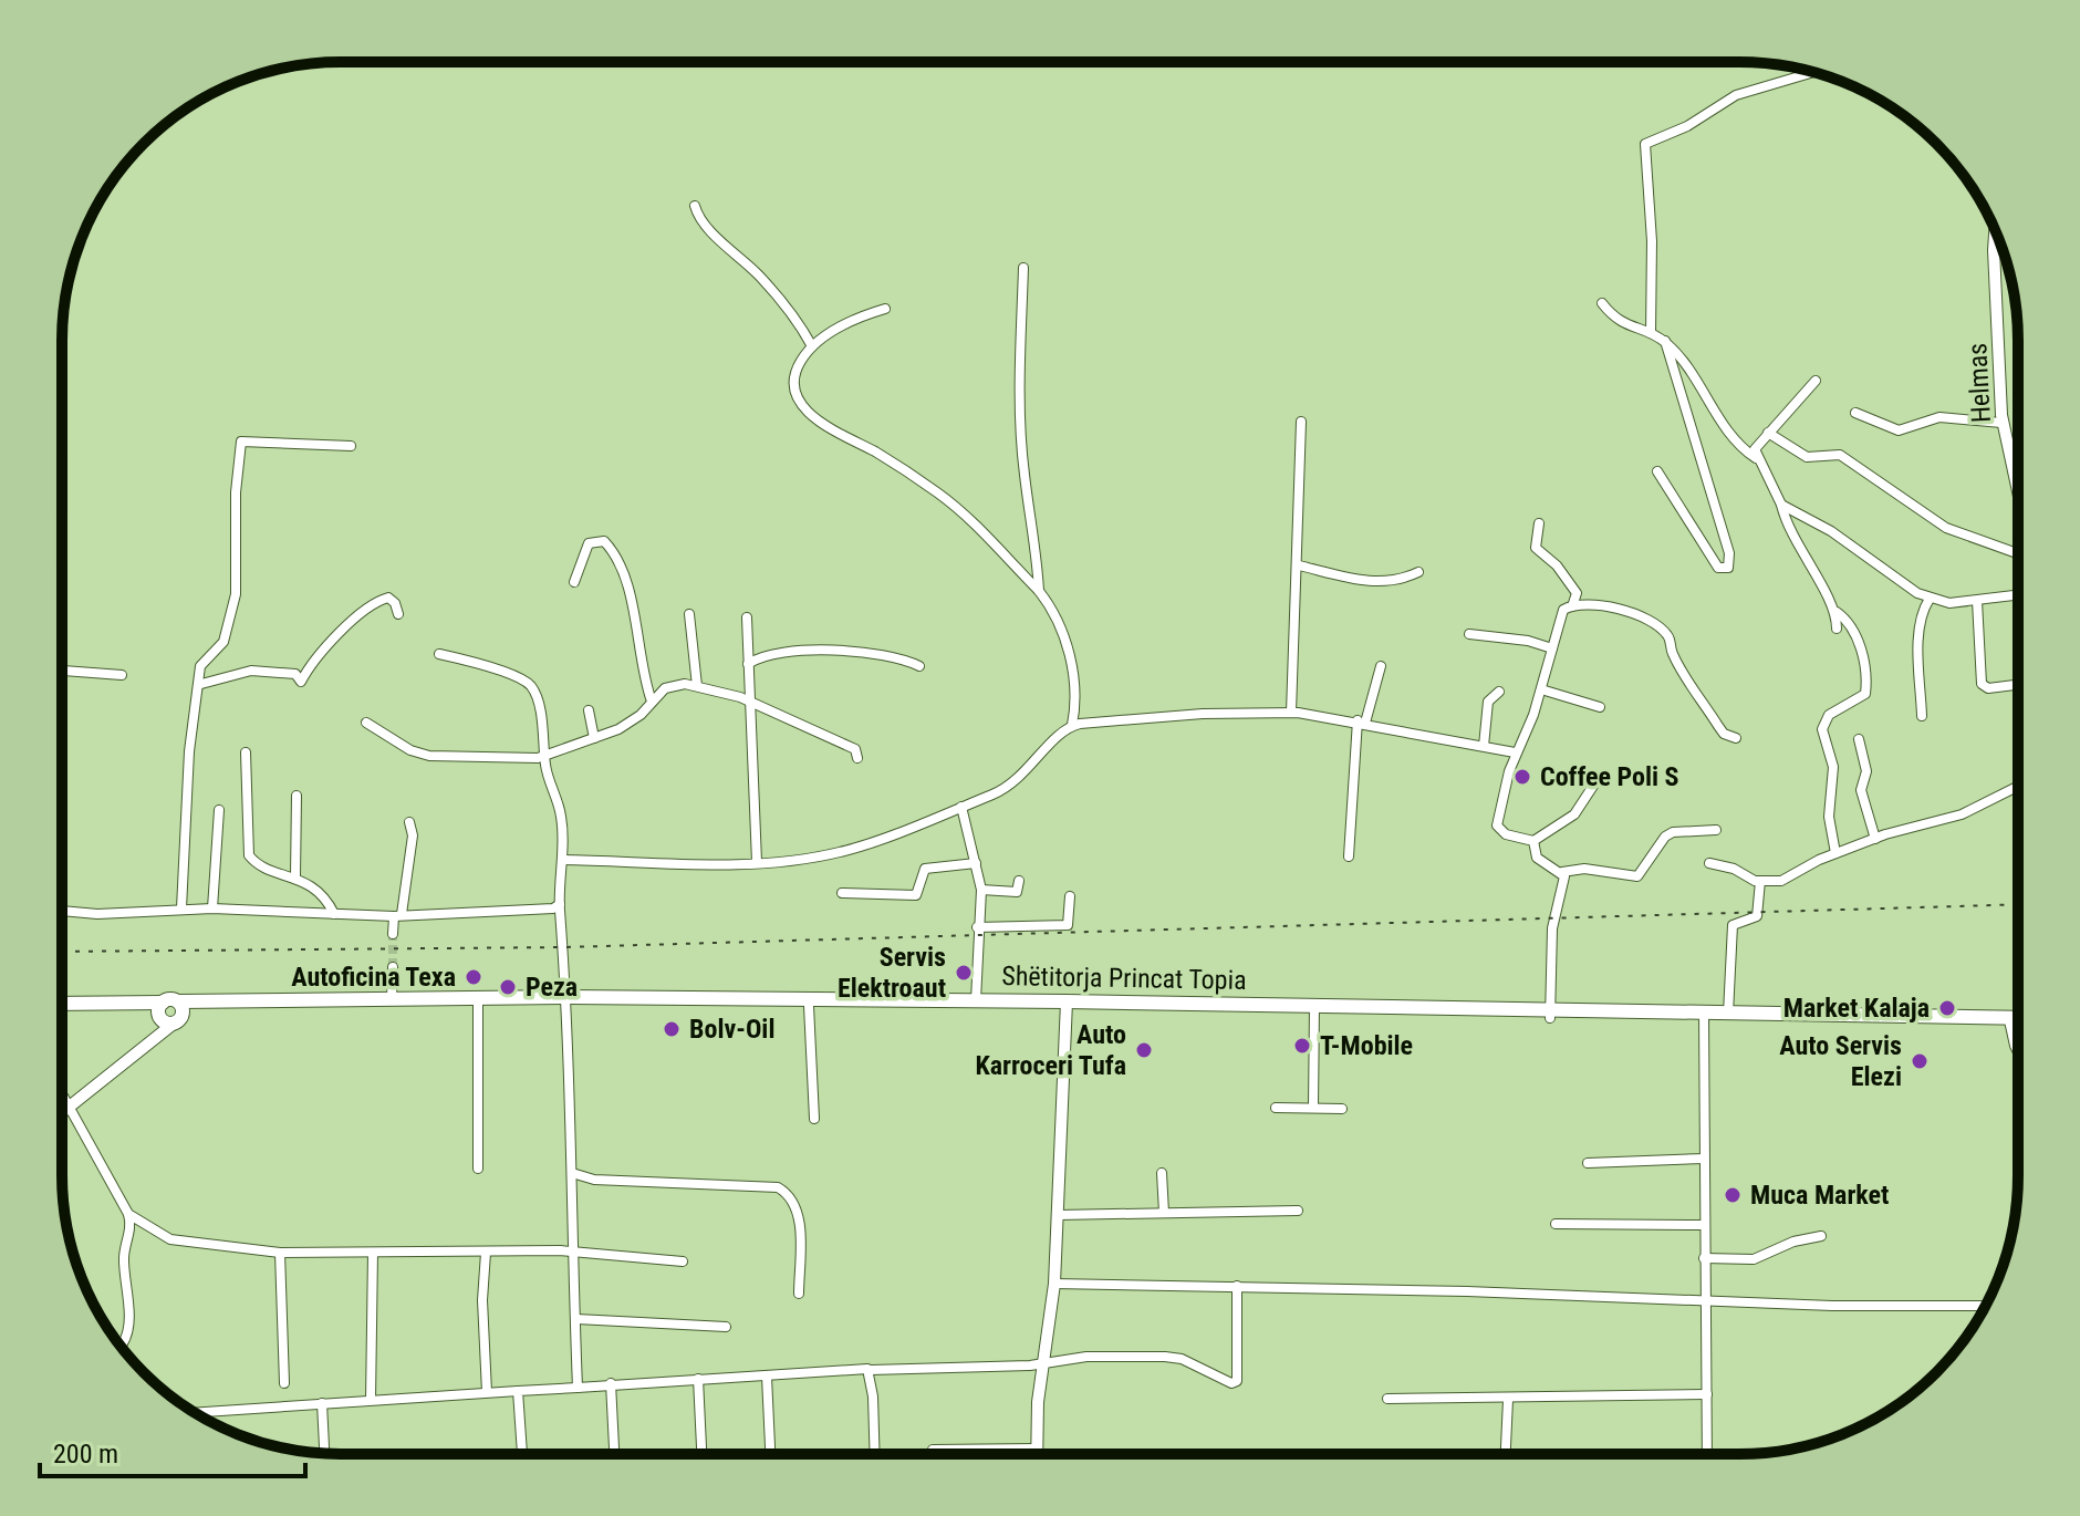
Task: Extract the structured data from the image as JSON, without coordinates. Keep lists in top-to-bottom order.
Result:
{
  "streets": {
    "main road": ["Shëtitorja Princat Topia"],
    "street": ["Helmas"]
  },
  "places": [
    "Coffee Poli S",
    "Servis Elektroaut",
    "Autoficina Texa",
    "Peza",
    "Market Kalaja",
    "Bolv-Oil",
    "T-Mobile",
    "Auto Karroceri Tufa",
    "Auto Servis Elezi",
    "Muca Market"
  ],
  "scale_bar": "200 m"
}
